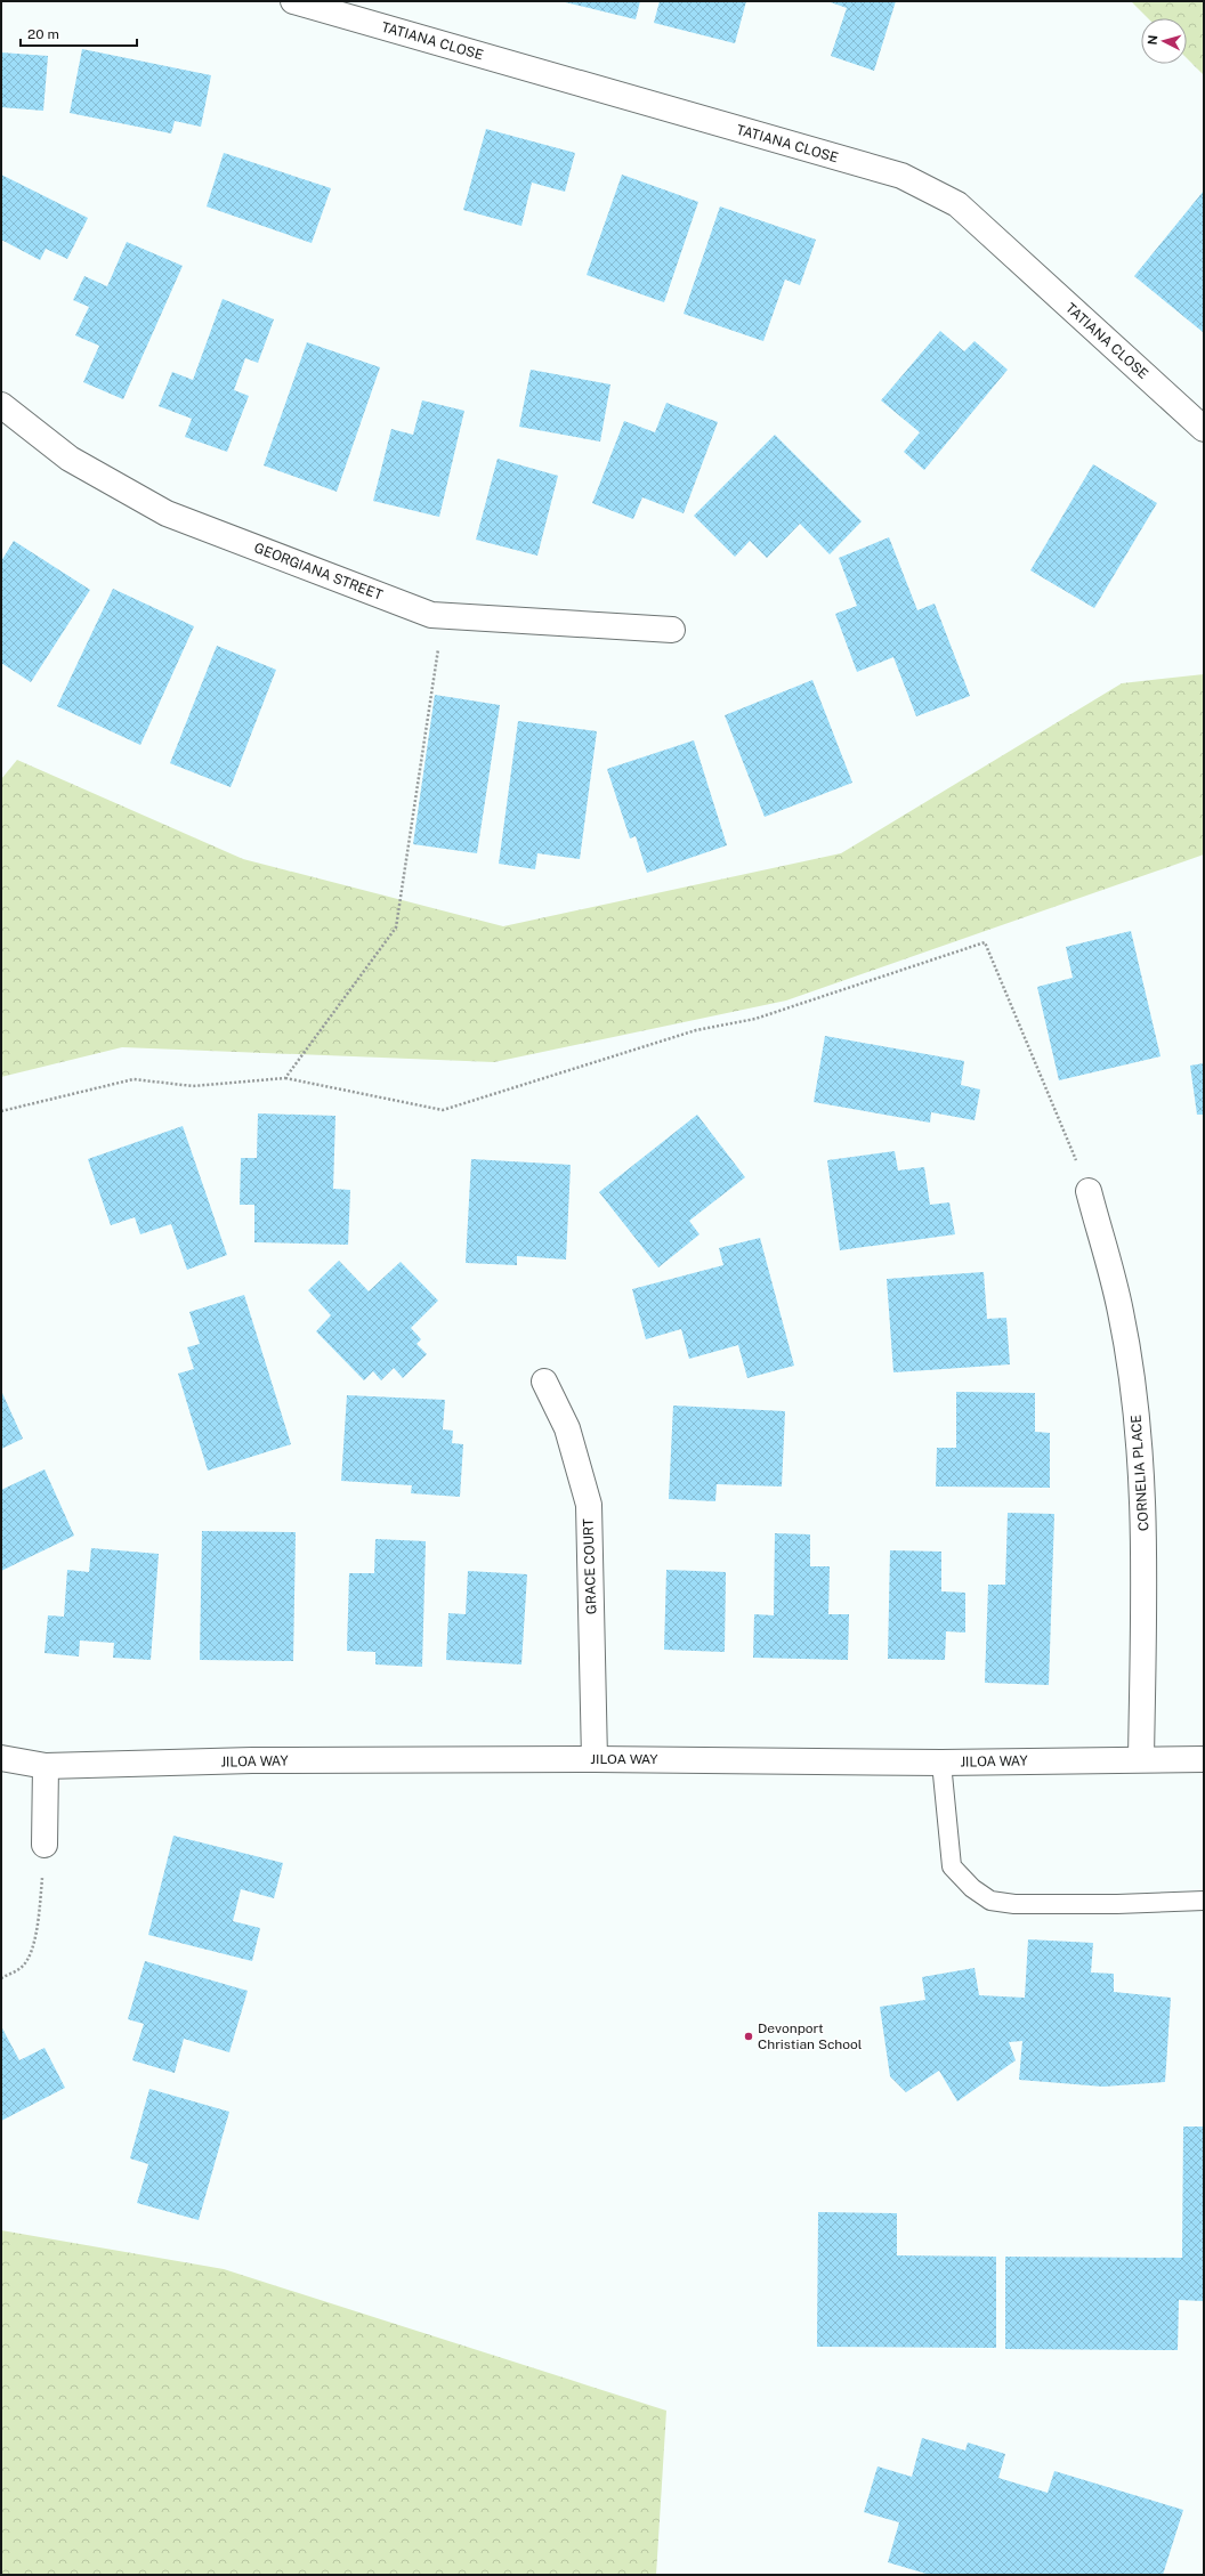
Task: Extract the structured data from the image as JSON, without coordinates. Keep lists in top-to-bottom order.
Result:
{
  "streets": {
    "street": [
      "TATIANA CLOSE",
      "GEORGIANA STREET",
      "CORNELIA PLACE",
      "GRACE COURT",
      "JILOA WAY"
    ]
  },
  "crossings": [
    ["CORNELIA PLACE", "JILOA WAY"],
    ["GRACE COURT", "JILOA WAY"]
  ],
  "places": ["Devonport Christian School"],
  "scale_bar": "20 m",
  "north": "left"
}
